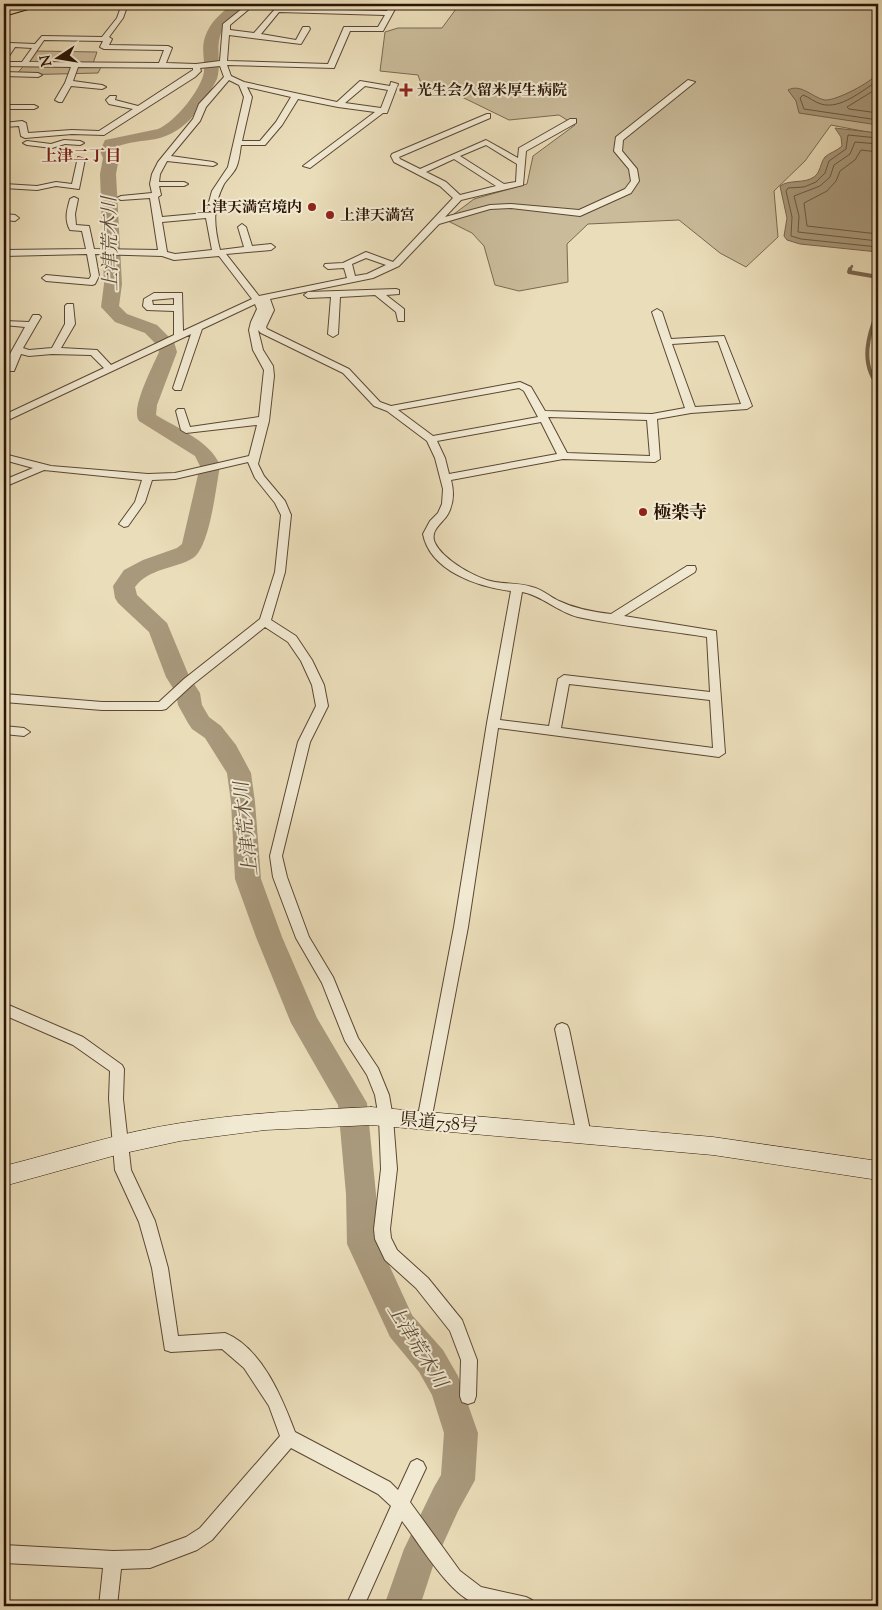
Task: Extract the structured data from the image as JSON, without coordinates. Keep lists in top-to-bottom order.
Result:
{
  "streets": {
    "main road": ["県道758号"]
  },
  "districts": ["上津二丁目"],
  "water": ["上津荒木川"],
  "places": {
    "health": ["光生会久留米厚生病院"],
    "other": ["上津天満宮境内", "上津天満宮", "極楽寺"]
  },
  "north": "left"
}
